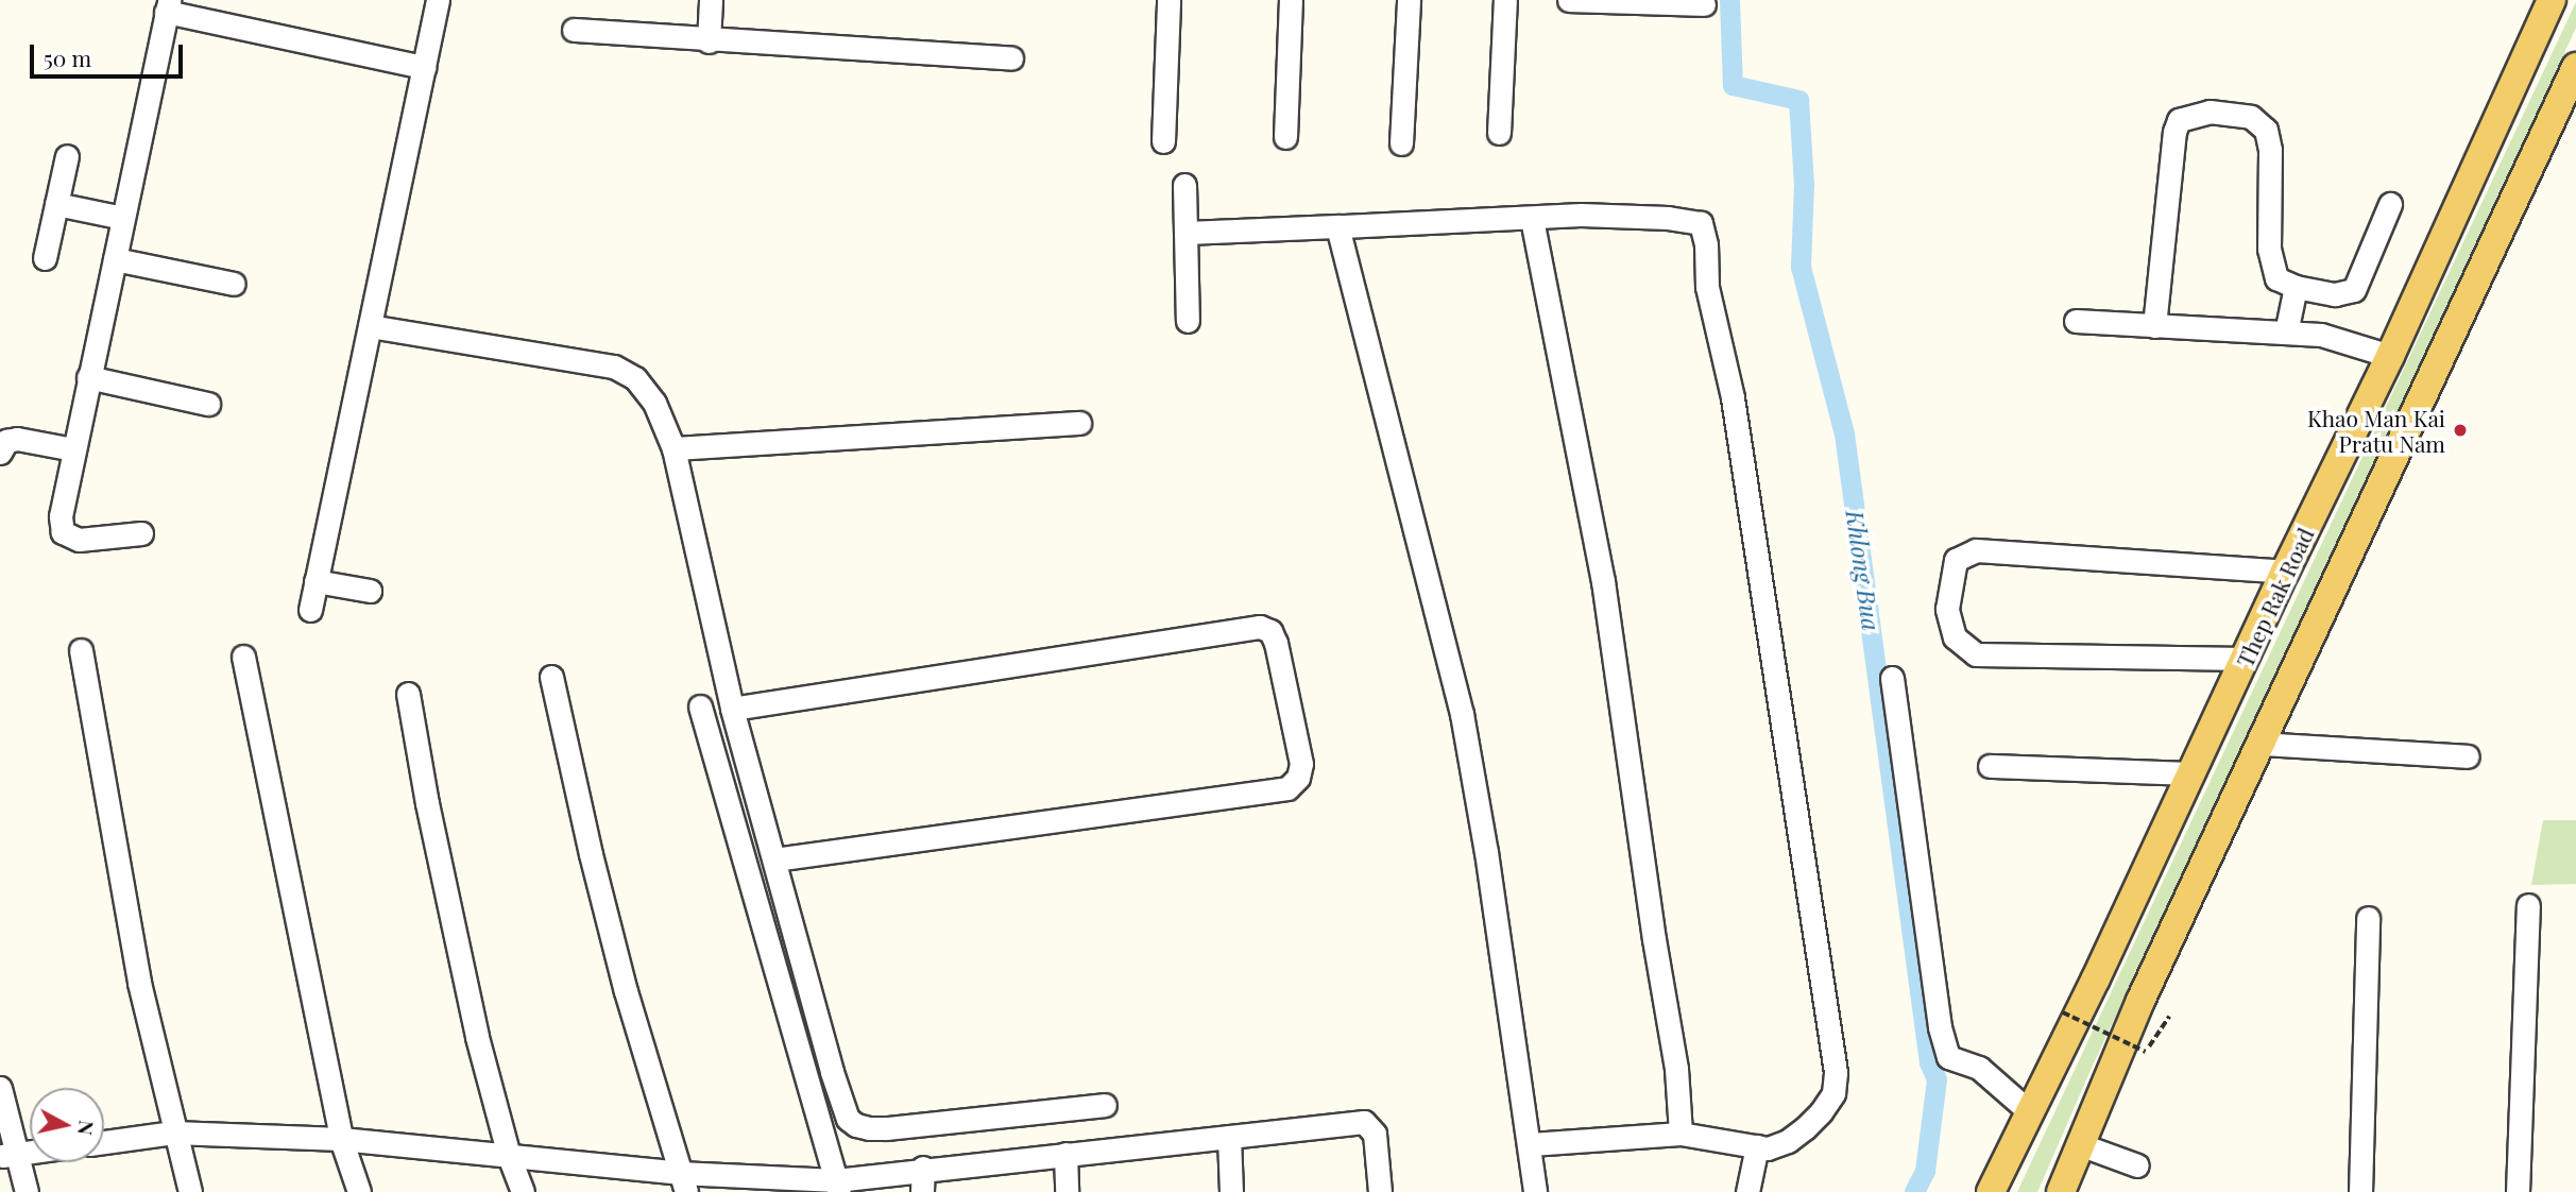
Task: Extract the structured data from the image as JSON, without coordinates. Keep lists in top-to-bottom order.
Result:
{
  "streets": {
    "main road": ["Thep Rak Road"]
  },
  "water": ["Khlong Bua"],
  "places": ["Khao Man Kai Pratu Nam"],
  "scale_bar": "50 m",
  "north": "right"
}
